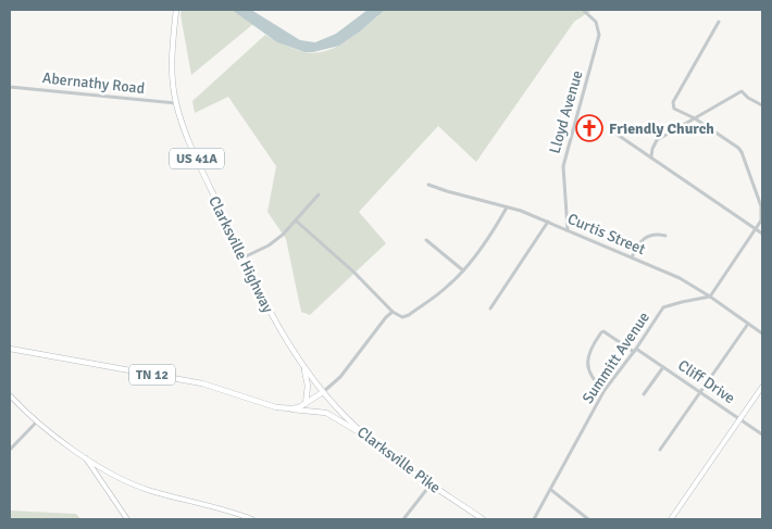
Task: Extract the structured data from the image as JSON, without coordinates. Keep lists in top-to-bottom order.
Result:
{
  "streets": {
    "main road": [
      "US 41A",
      "Clarksville Highway",
      "TN 12",
      "Clarksville Pike"
    ],
    "street": [
      "Abernathy Road",
      "Lloyd Avenue",
      "Curtis Street",
      "Summitt Avenue",
      "Cliff Drive"
    ]
  },
  "crossings": [
    ["Abernathy Road", "Clarksville Highway"],
    ["Lloyd Avenue", "Curtis Street"],
    ["Curtis Street", "Summitt Avenue"],
    ["Clarksville Highway", "TN 12"],
    ["Clarksville Highway", "Clarksville Pike"],
    ["Summitt Avenue", "Cliff Drive"],
    ["TN 12", "Clarksville Pike"]
  ],
  "places": {
    "church": ["Friendly Church"]
  }
}
